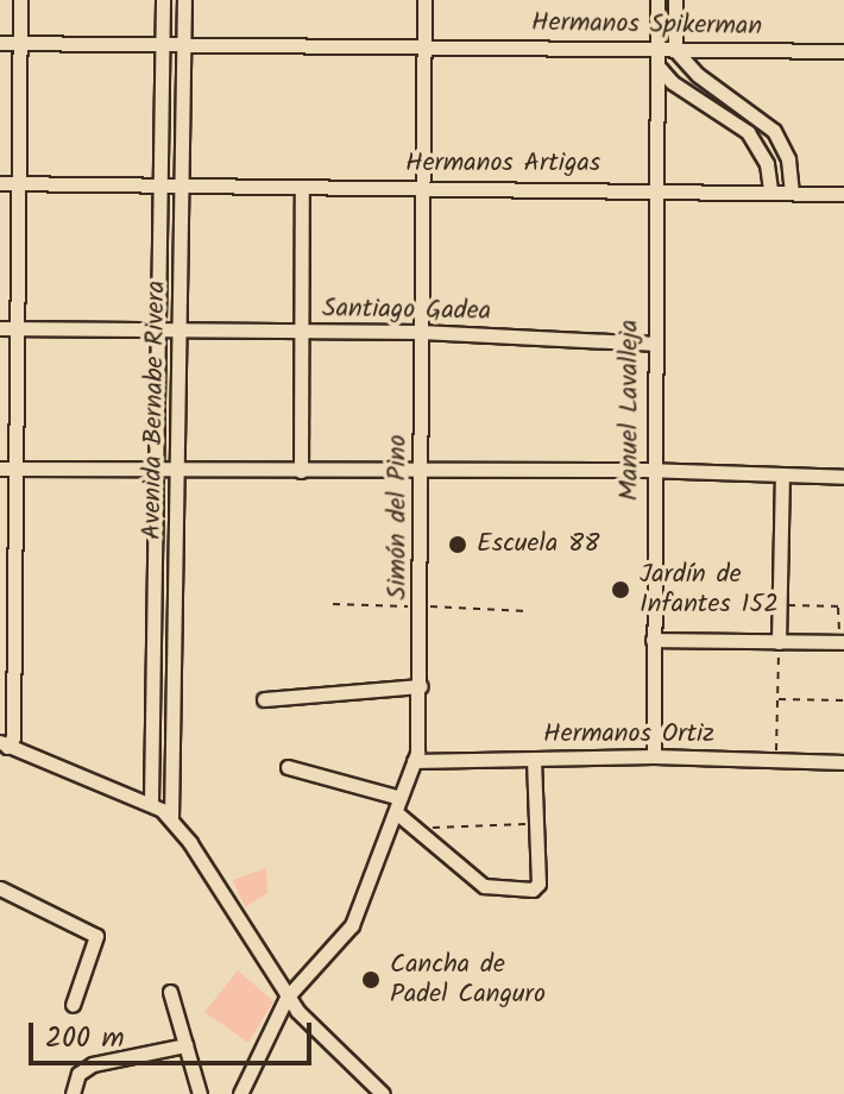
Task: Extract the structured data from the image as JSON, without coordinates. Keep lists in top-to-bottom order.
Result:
{
  "streets": {
    "street": [
      "Hermanos Spikerman",
      "Hermanos Artigas",
      "Santiago Gadea",
      "Avenida Bernabe Rivera",
      "Manuel Lavalleja",
      "Simón del Pino",
      "Hermanos Ortiz"
    ]
  },
  "crossings": [
    ["Hermanos Spikerman", "Avenida Bernabe Rivera"],
    ["Hermanos Spikerman", "Manuel Lavalleja"],
    ["Hermanos Spikerman", "Simón del Pino"],
    ["Hermanos Artigas", "Avenida Bernabe Rivera"],
    ["Hermanos Artigas", "Manuel Lavalleja"],
    ["Hermanos Artigas", "Simón del Pino"],
    ["Santiago Gadea", "Avenida Bernabe Rivera"],
    ["Santiago Gadea", "Manuel Lavalleja"],
    ["Santiago Gadea", "Simón del Pino"],
    ["Manuel Lavalleja", "Hermanos Ortiz"],
    ["Simón del Pino", "Hermanos Ortiz"]
  ],
  "places": ["Escuela 88", "Jardín de Infantes 152", "Cancha de Padel Canguro"],
  "scale_bar": "200 m"
}
